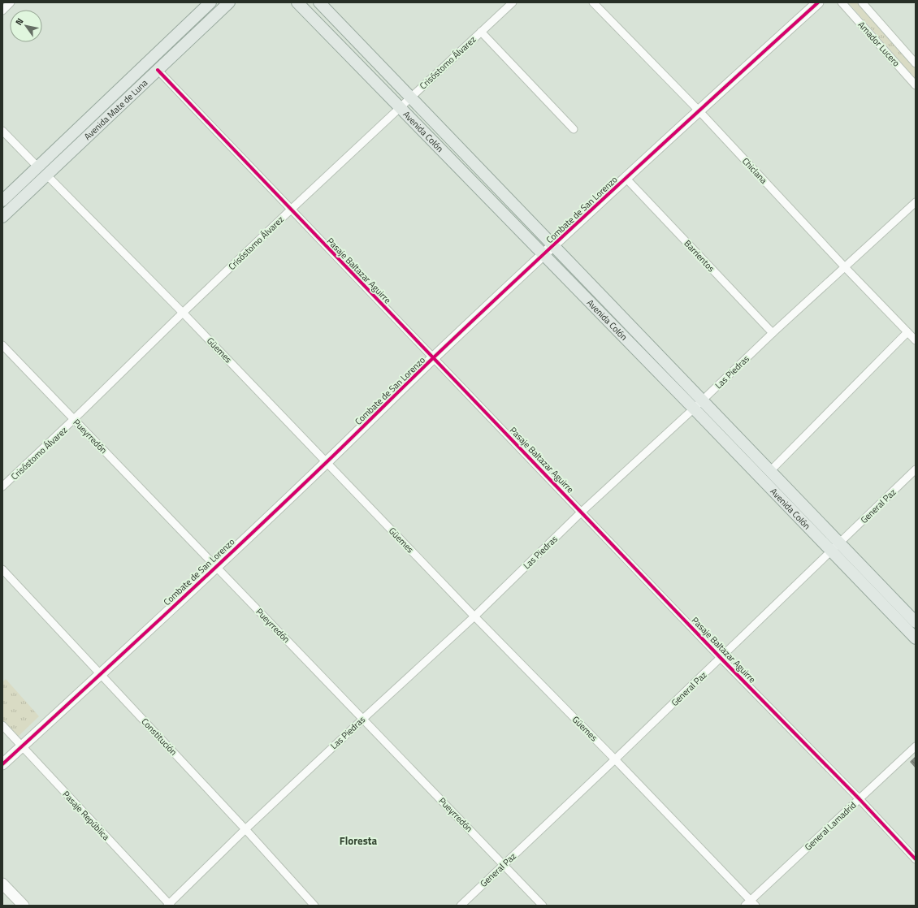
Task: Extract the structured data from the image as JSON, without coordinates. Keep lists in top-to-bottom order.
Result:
{
  "streets": {
    "main road": ["Avenida Mate de Luna", "Avenida Colón"],
    "street": [
      "Amador Lucero",
      "Crisóstomo Álvarez",
      "Chiclana",
      "Combate de San Lorenzo",
      "Barrientos",
      "Pasaje Baltazar Aguirre",
      "Güemes",
      "Las Piedras",
      "Pueyrredón",
      "General Paz",
      "Constitución",
      "Pasaje República",
      "General Lamadrid"
    ]
  },
  "crossings": [
    ["Crisóstomo Álvarez", "Avenida Colón"],
    ["Crisóstomo Álvarez", "Pasaje Baltazar Aguirre"],
    ["Crisóstomo Álvarez", "Güemes"],
    ["Crisóstomo Álvarez", "Pueyrredón"],
    ["Avenida Mate de Luna", "Pasaje Baltazar Aguirre"],
    ["Avenida Mate de Luna", "Güemes"],
    ["Avenida Colón", "Combate de San Lorenzo"],
    ["Avenida Colón", "Las Piedras"],
    ["Avenida Colón", "General Paz"],
    ["Chiclana", "Combate de San Lorenzo"],
    ["Chiclana", "Las Piedras"],
    ["Combate de San Lorenzo", "Barrientos"],
    ["Combate de San Lorenzo", "Pasaje Baltazar Aguirre"],
    ["Combate de San Lorenzo", "Güemes"],
    ["Combate de San Lorenzo", "Pueyrredón"],
    ["Combate de San Lorenzo", "Constitución"],
    ["Combate de San Lorenzo", "Pasaje República"],
    ["Barrientos", "Las Piedras"],
    ["Pasaje Baltazar Aguirre", "Las Piedras"],
    ["Pasaje Baltazar Aguirre", "General Paz"],
    ["Pasaje Baltazar Aguirre", "General Lamadrid"],
    ["Güemes", "Las Piedras"],
    ["Güemes", "General Paz"],
    ["Güemes", "General Lamadrid"],
    ["Las Piedras", "Pueyrredón"],
    ["Las Piedras", "Constitución"],
    ["Las Piedras", "Pasaje República"],
    ["Pueyrredón", "General Paz"]
  ],
  "districts": ["Floresta"],
  "north": "top left"
}
